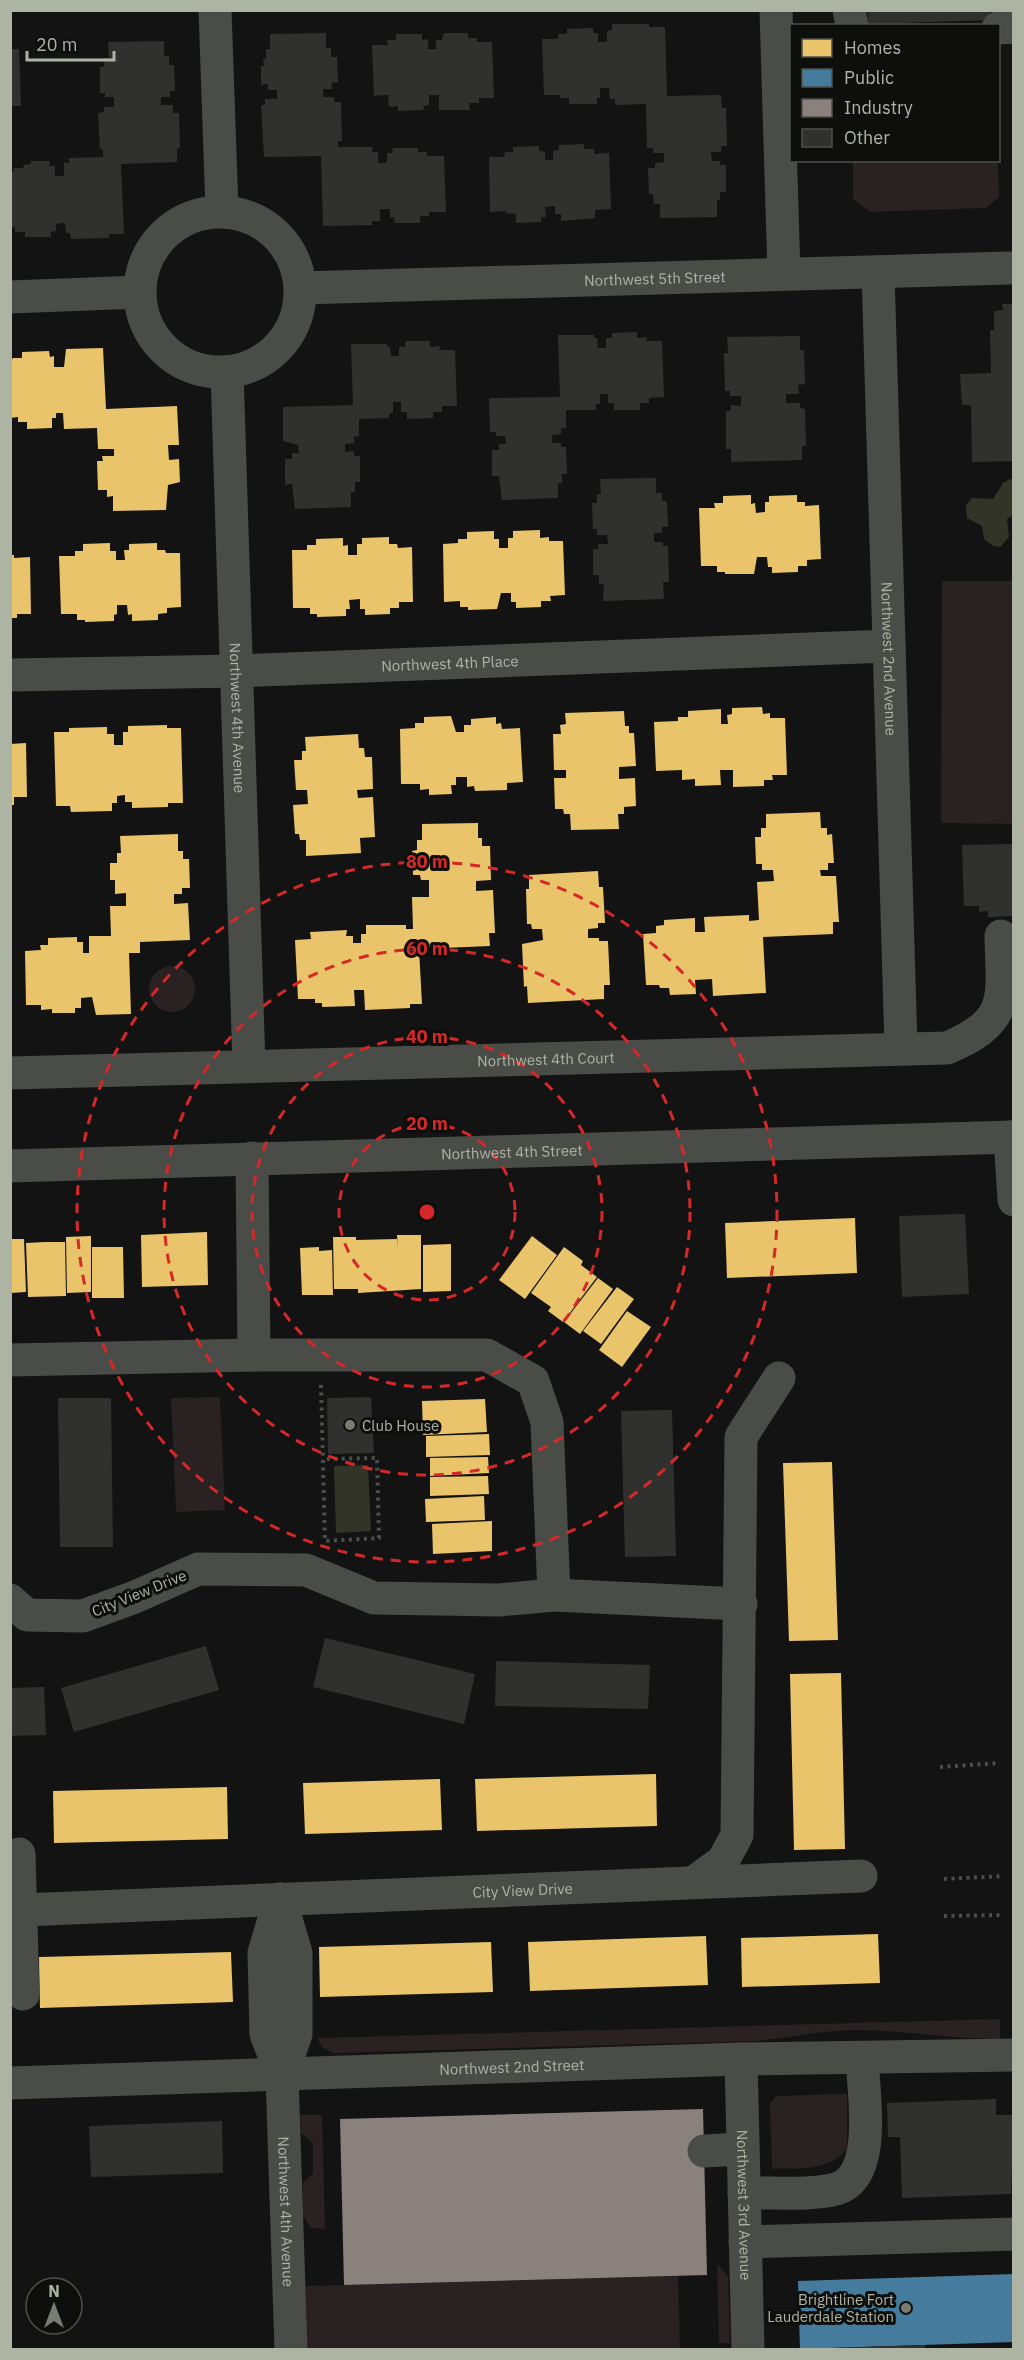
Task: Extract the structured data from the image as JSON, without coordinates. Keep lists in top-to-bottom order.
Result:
{
  "streets": {
    "street": [
      "Northwest 5th Street",
      "Northwest 2nd Avenue",
      "Northwest 4th Place",
      "Northwest 4th Avenue",
      "Northwest 4th Court",
      "Northwest 4th Street",
      "City View Drive",
      "Northwest 2nd Street",
      "Northwest 3rd Avenue"
    ]
  },
  "crossings": [
    ["Northwest 5th Street", "Northwest 2nd Avenue"],
    ["Northwest 5th Street", "Northwest 4th Avenue"],
    ["Northwest 2nd Avenue", "Northwest 4th Place"],
    ["Northwest 2nd Avenue", "Northwest 4th Court"],
    ["Northwest 4th Place", "Northwest 4th Avenue"],
    ["Northwest 4th Avenue", "Northwest 4th Court"],
    ["Northwest 4th Avenue", "Northwest 2nd Street"],
    ["Northwest 2nd Street", "Northwest 3rd Avenue"]
  ],
  "places": ["Club House", "Brightline Fort Lauderdale Station"],
  "legend": [
    "Homes",
    "Public",
    "Industry",
    "Other"
  ],
  "scale_bar": "20 m",
  "north": "top",
  "rings": [
    "80 m",
    "60 m",
    "40 m",
    "20 m"
  ]
}
